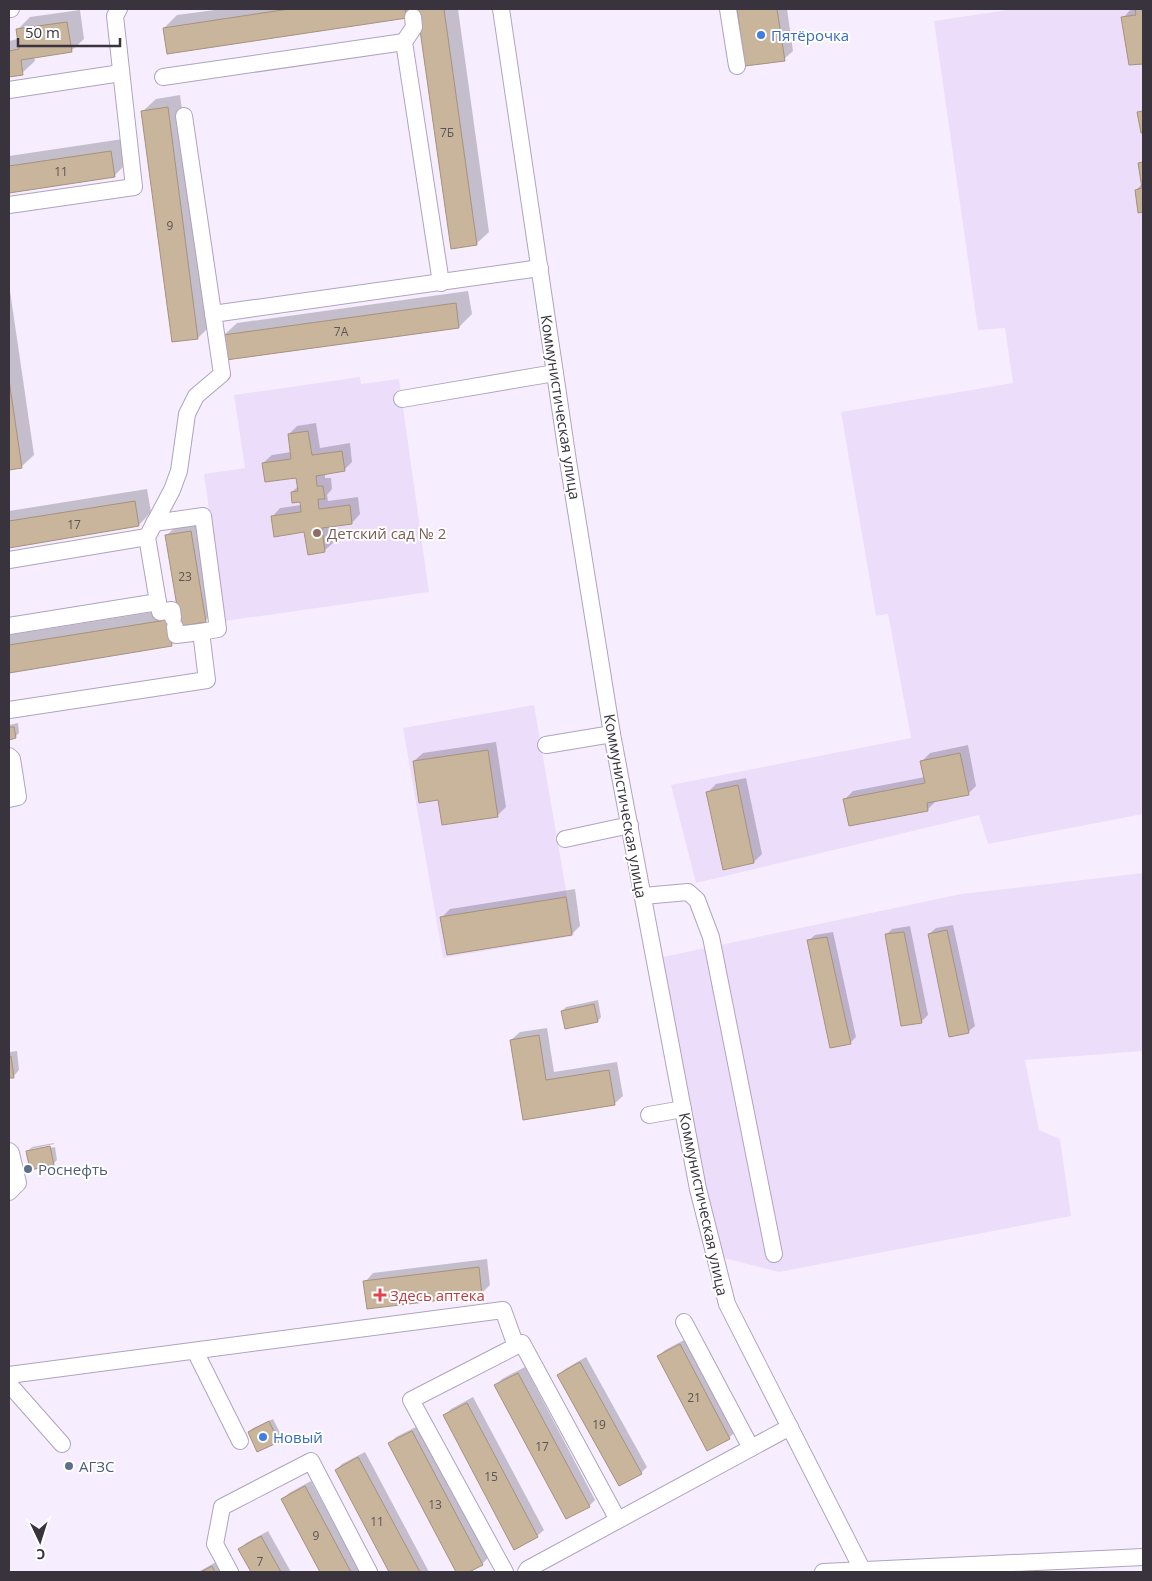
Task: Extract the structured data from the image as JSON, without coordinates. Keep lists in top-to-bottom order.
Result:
{
  "streets": {
    "street": ["Коммунистическая улица"]
  },
  "places": {
    "other": [
      "Пятёрочка",
      "Детский сад № 2",
      "Роснефть",
      "Новый",
      "АГЗС"
    ],
    "health": ["Здесь аптека"]
  },
  "house_numbers": [
    "7Б",
    "11",
    "9",
    "7А",
    "17",
    "23",
    "21",
    "19",
    "17",
    "15",
    "13",
    "11",
    "9",
    "7"
  ],
  "scale_bar": "50 m",
  "north": "bottom"
}
